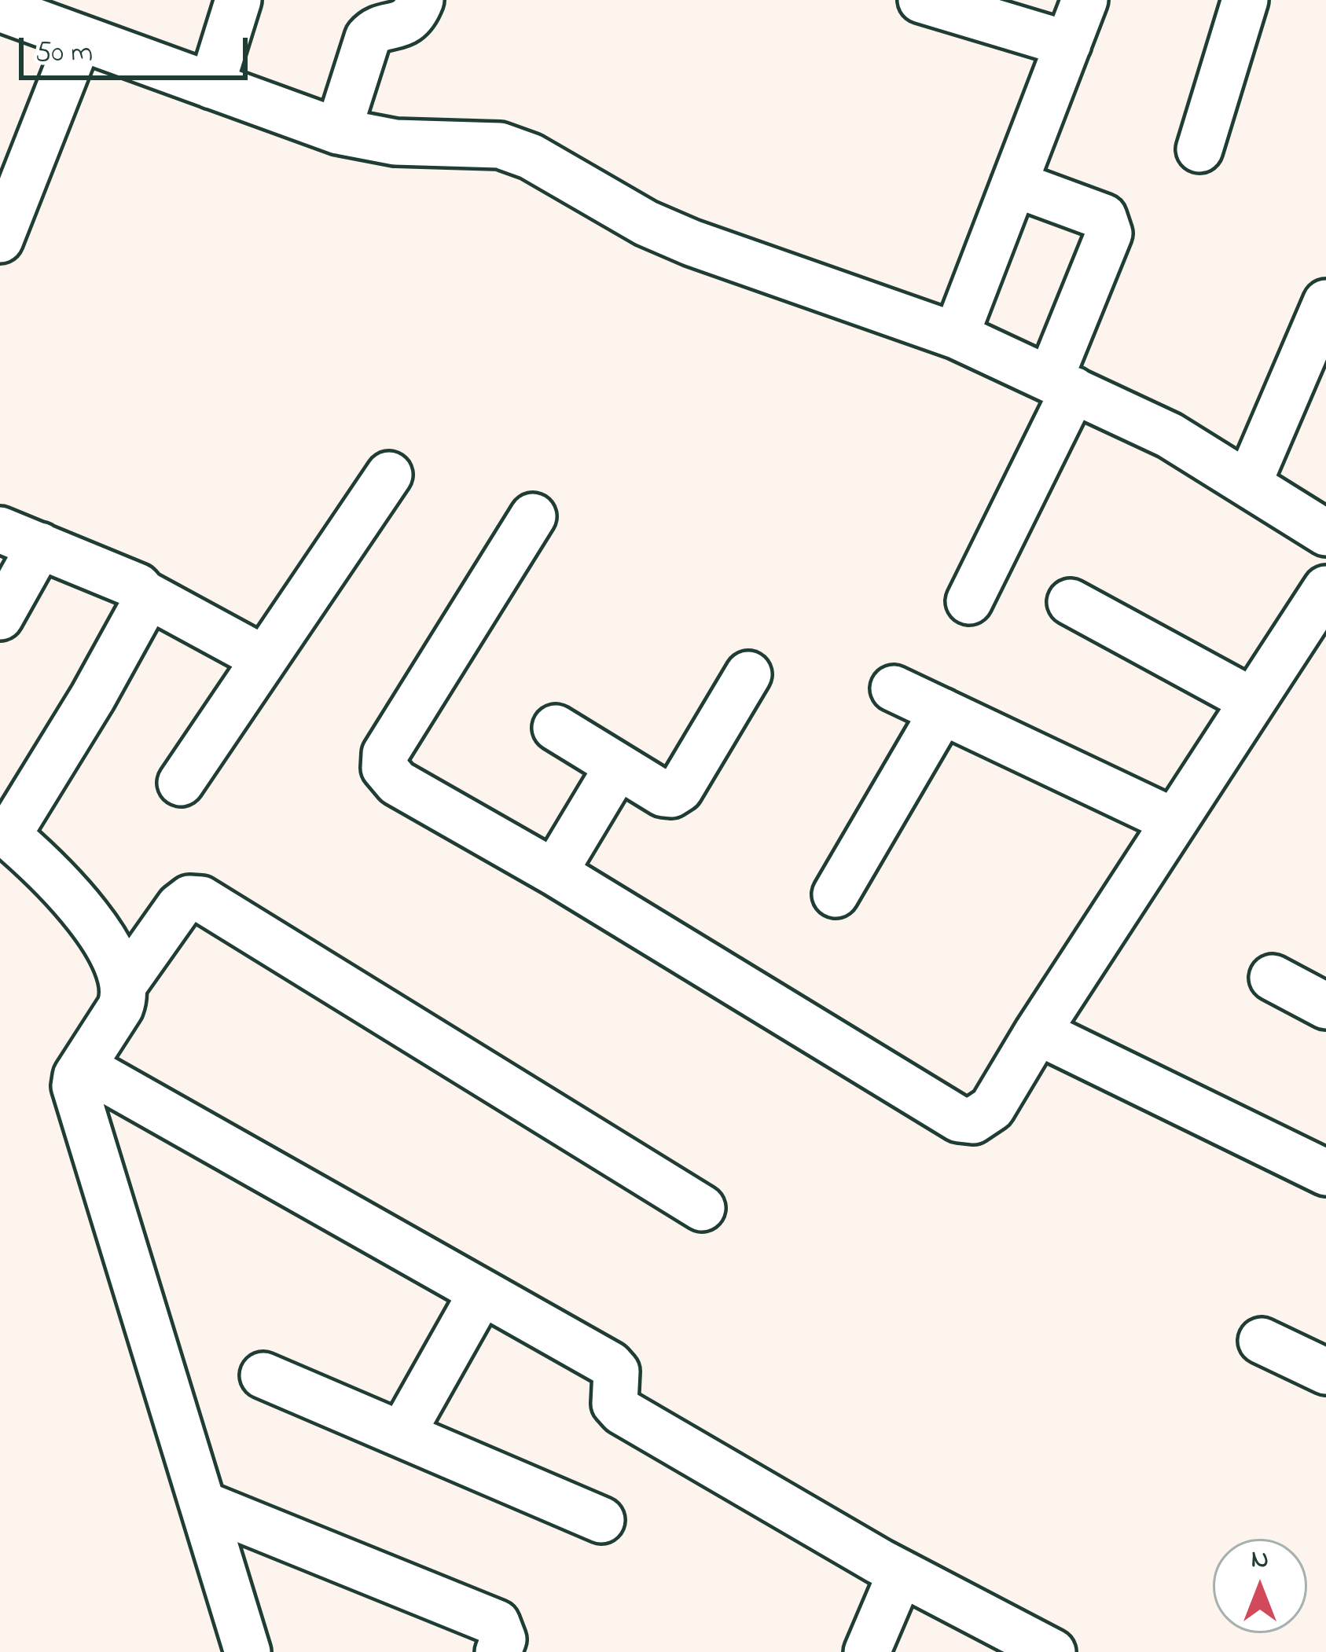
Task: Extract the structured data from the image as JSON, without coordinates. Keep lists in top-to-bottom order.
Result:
{
  "scale_bar": "50 m",
  "north": "top"
}
